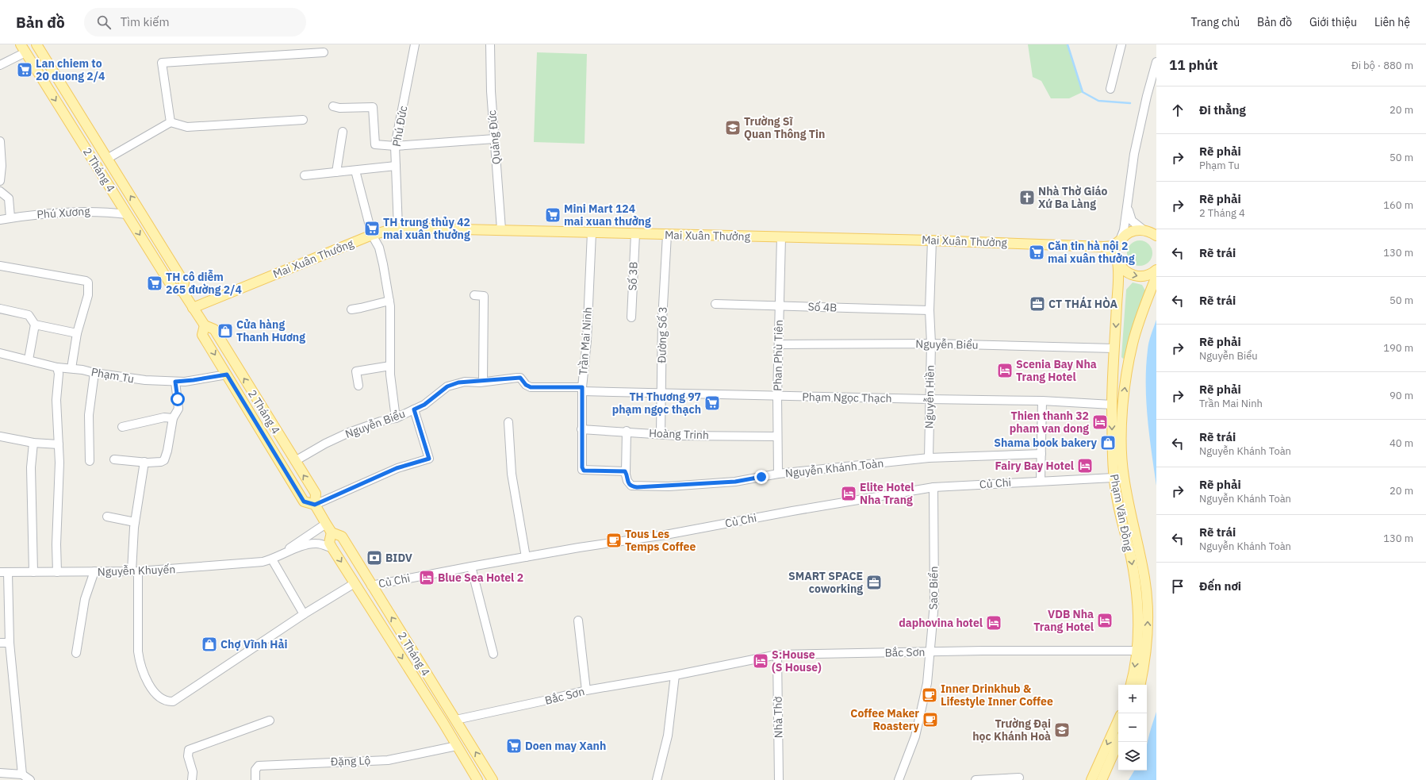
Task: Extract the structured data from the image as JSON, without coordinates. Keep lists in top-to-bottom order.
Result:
{
  "streets": {
    "main road": ["2 Tháng 4", "Mai Xuân Thưởng", "Phạm Văn Đồng"],
    "street": [
      "Phú Đức",
      "Quảng Đức",
      "Phú Xương",
      "Số 3B",
      "Số 4B",
      "Đường Số 3",
      "Trần Mai Ninh",
      "Nguyễn Biểu",
      "Phan Phù Tiên",
      "Phạm Tu",
      "Nguyễn Hiền",
      "Phạm Ngọc Thạch",
      "Hoàng Trinh",
      "Nguyễn Khánh Toàn",
      "Củ Chi",
      "Nguyễn Khuyến",
      "Sao Biển",
      "Bắc Sơn",
      "Nhà Thờ",
      "Đặng Lộ"
    ]
  },
  "crossings": [
    ["Phú Đức", "Mai Xuân Thưởng"],
    ["Quảng Đức", "Mai Xuân Thưởng"],
    ["2 Tháng 4", "Phú Xương"],
    ["2 Tháng 4", "Mai Xuân Thưởng"],
    ["2 Tháng 4", "Nguyễn Biểu"],
    ["2 Tháng 4", "Phạm Tu"],
    ["2 Tháng 4", "Củ Chi"],
    ["2 Tháng 4", "Nguyễn Khuyến"],
    ["2 Tháng 4", "Bắc Sơn"],
    ["2 Tháng 4", "Đặng Lộ"],
    ["Mai Xuân Thưởng", "Số 3B"],
    ["Mai Xuân Thưởng", "Đường Số 3"],
    ["Mai Xuân Thưởng", "Trần Mai Ninh"],
    ["Mai Xuân Thưởng", "Phan Phù Tiên"],
    ["Mai Xuân Thưởng", "Nguyễn Hiền"],
    ["Mai Xuân Thưởng", "Phạm Văn Đồng"],
    ["Số 4B", "Phan Phù Tiên"],
    ["Số 4B", "Nguyễn Hiền"],
    ["Đường Số 3", "Phạm Ngọc Thạch"],
    ["Đường Số 3", "Hoàng Trinh"],
    ["Trần Mai Ninh", "Nguyễn Biểu"],
    ["Trần Mai Ninh", "Phạm Ngọc Thạch"],
    ["Trần Mai Ninh", "Hoàng Trinh"],
    ["Trần Mai Ninh", "Nguyễn Khánh Toàn"],
    ["Nguyễn Biểu", "Phan Phù Tiên"],
    ["Nguyễn Biểu", "Nguyễn Hiền"],
    ["Nguyễn Biểu", "Phạm Ngọc Thạch"],
    ["Nguyễn Biểu", "Phạm Văn Đồng"],
    ["Phan Phù Tiên", "Phạm Ngọc Thạch"],
    ["Phan Phù Tiên", "Hoàng Trinh"],
    ["Phan Phù Tiên", "Nguyễn Khánh Toàn"],
    ["Nguyễn Hiền", "Phạm Ngọc Thạch"],
    ["Nguyễn Hiền", "Nguyễn Khánh Toàn"],
    ["Phạm Ngọc Thạch", "Phạm Văn Đồng"],
    ["Củ Chi", "Phạm Văn Đồng"],
    ["Củ Chi", "Sao Biển"],
    ["Phạm Văn Đồng", "Bắc Sơn"],
    ["Sao Biển", "Bắc Sơn"],
    ["Bắc Sơn", "Nhà Thờ"]
  ],
  "places": {
    "supermarket": [
      "Lan chiem to 20 duong 2/4",
      "Mini Mart 124 mai xuan thưởng",
      "TH trung thủy 42 mai xuân thưởng",
      "Căn tin hà nội 2 mai xuân thưởng",
      "TH cô diễm 265 đường 2/4",
      "TH Thương 97 phạm ngọc thạch",
      "Doen may Xanh"
    ],
    "school or university": ["Trường Sĩ Quan Thông Tin", "Trường Đại học Khánh Hoà"],
    "church": ["Nhà Thờ Giáo Xứ Ba Làng"],
    "office": ["CT THÁI HÒA", "SMART SPACE coworking"],
    "shop": ["Cửa hàng Thanh Hương", "Shama book bakery", "Chợ Vĩnh Hải"],
    "hotel": [
      "Scenia Bay Nha Trang Hotel",
      "Thien thanh 32 pham van dong",
      "Fairy Bay Hotel",
      "Elite Hotel Nha Trang",
      "Blue Sea Hotel 2",
      "VDB Nha Trang Hotel",
      "daphovina hotel",
      "S:House (S House)"
    ],
    "cafe": ["Tous Les Temps Coffee", "Inner Drinkhub & Lifestyle Inner Coffee", "Coffee Maker Roastery"],
    "bank": ["BIDV"]
  },
  "page": {
    "header": "Bản đồ",
    "search": "Tìm kiếm",
    "nav": [
      "Trang chủ",
      "Bản đồ",
      "Giới thiệu",
      "Liên hệ"
    ],
    "heading": ["11 phút", "Đi bộ · 880 m"],
    "list": [
      ["Đi thẳng", "20 m"],
      ["Rẽ phải", "Phạm Tu", "50 m"],
      ["Rẽ phải", "2 Tháng 4", "160 m"],
      ["Rẽ trái", "130 m"],
      ["Rẽ trái", "50 m"],
      ["Rẽ phải", "Nguyễn Biểu", "190 m"],
      ["Rẽ phải", "Trần Mai Ninh", "90 m"],
      ["Rẽ trái", "Nguyễn Khánh Toàn", "40 m"],
      ["Rẽ phải", "Nguyễn Khánh Toàn", "20 m"],
      ["Rẽ trái", "Nguyễn Khánh Toàn", "130 m"],
      "Đến nơi"
    ],
    "map_buttons": ["+", "−"]
  }
}
